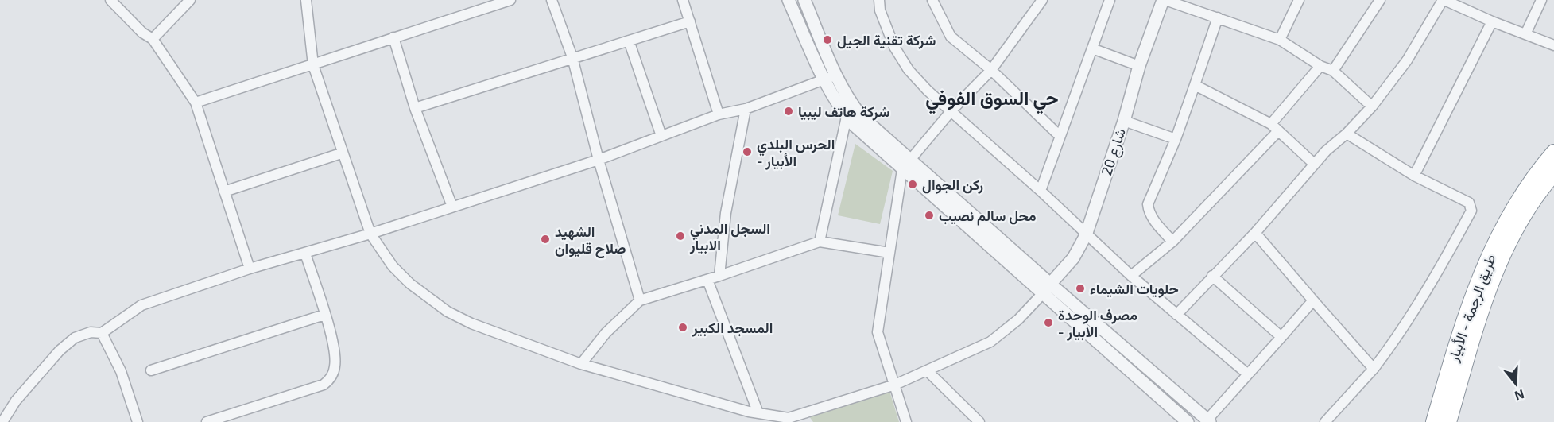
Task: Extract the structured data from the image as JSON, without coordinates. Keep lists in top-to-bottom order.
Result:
{
  "streets": {
    "highway": ["طريق الرجمة - الأبيار"],
    "street": ["شارع 20"]
  },
  "districts": ["حي السوق الفوفي"],
  "places": [
    "شركة تقنية الجيل",
    "شركة هاتف ليبيا",
    "الحرس البلدي - الأبيار",
    "ركن الجوال",
    "محل سالم نصيب",
    "السجل المدني الابيار",
    "الشهيد صلاح قليوان",
    "حلويات الشيماء",
    "مصرف الوحدة - الابيار",
    "المسجد الكبير"
  ],
  "north": "bottom"
}
